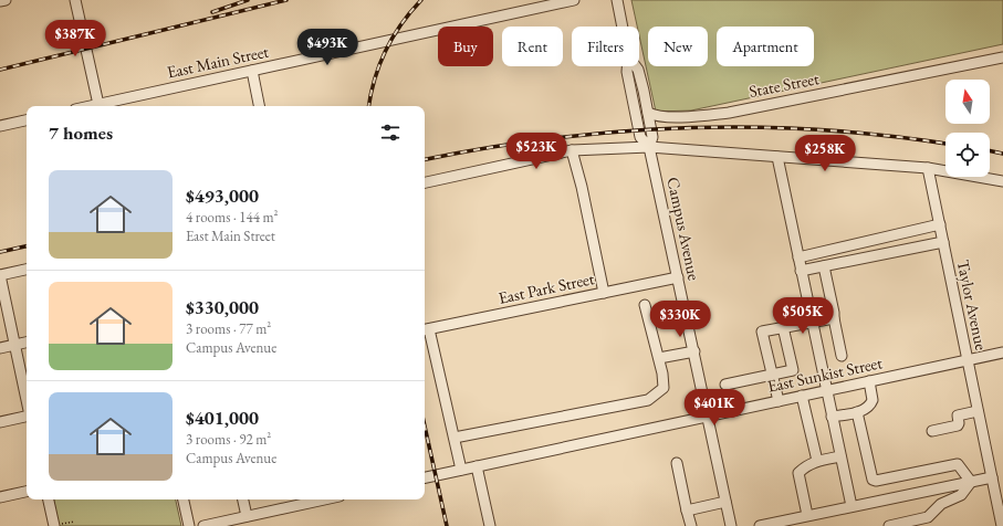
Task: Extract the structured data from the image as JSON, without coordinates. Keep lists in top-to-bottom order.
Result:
{
  "streets": {
    "street": [
      "East Main Street",
      "State Street",
      "Campus Avenue",
      "East Park Street",
      "Taylor Avenue",
      "East Sunkist Street"
    ]
  },
  "crossings": [
    ["State Street", "Campus Avenue"],
    ["Campus Avenue", "East Park Street"],
    ["Campus Avenue", "East Sunkist Street"],
    ["Taylor Avenue", "East Sunkist Street"]
  ],
  "north": "top",
  "page": {
    "price": [
      "$387K",
      "$493K",
      "$523K",
      "$258K",
      "$505K",
      "$330K",
      "$401K"
    ],
    "chip": [
      "Buy",
      "Rent",
      "Filters",
      "New",
      "Apartment"
    ],
    "heading": "7 homes",
    "list": [
      {
        "name": "$493,000",
        "note": "4 rooms · 144 m² · East Main Street"
      },
      {
        "name": "$330,000",
        "note": "3 rooms · 77 m² · Campus Avenue"
      },
      {
        "name": "$401,000",
        "note": "3 rooms · 92 m² · Campus Avenue"
      }
    ]
  }
}
